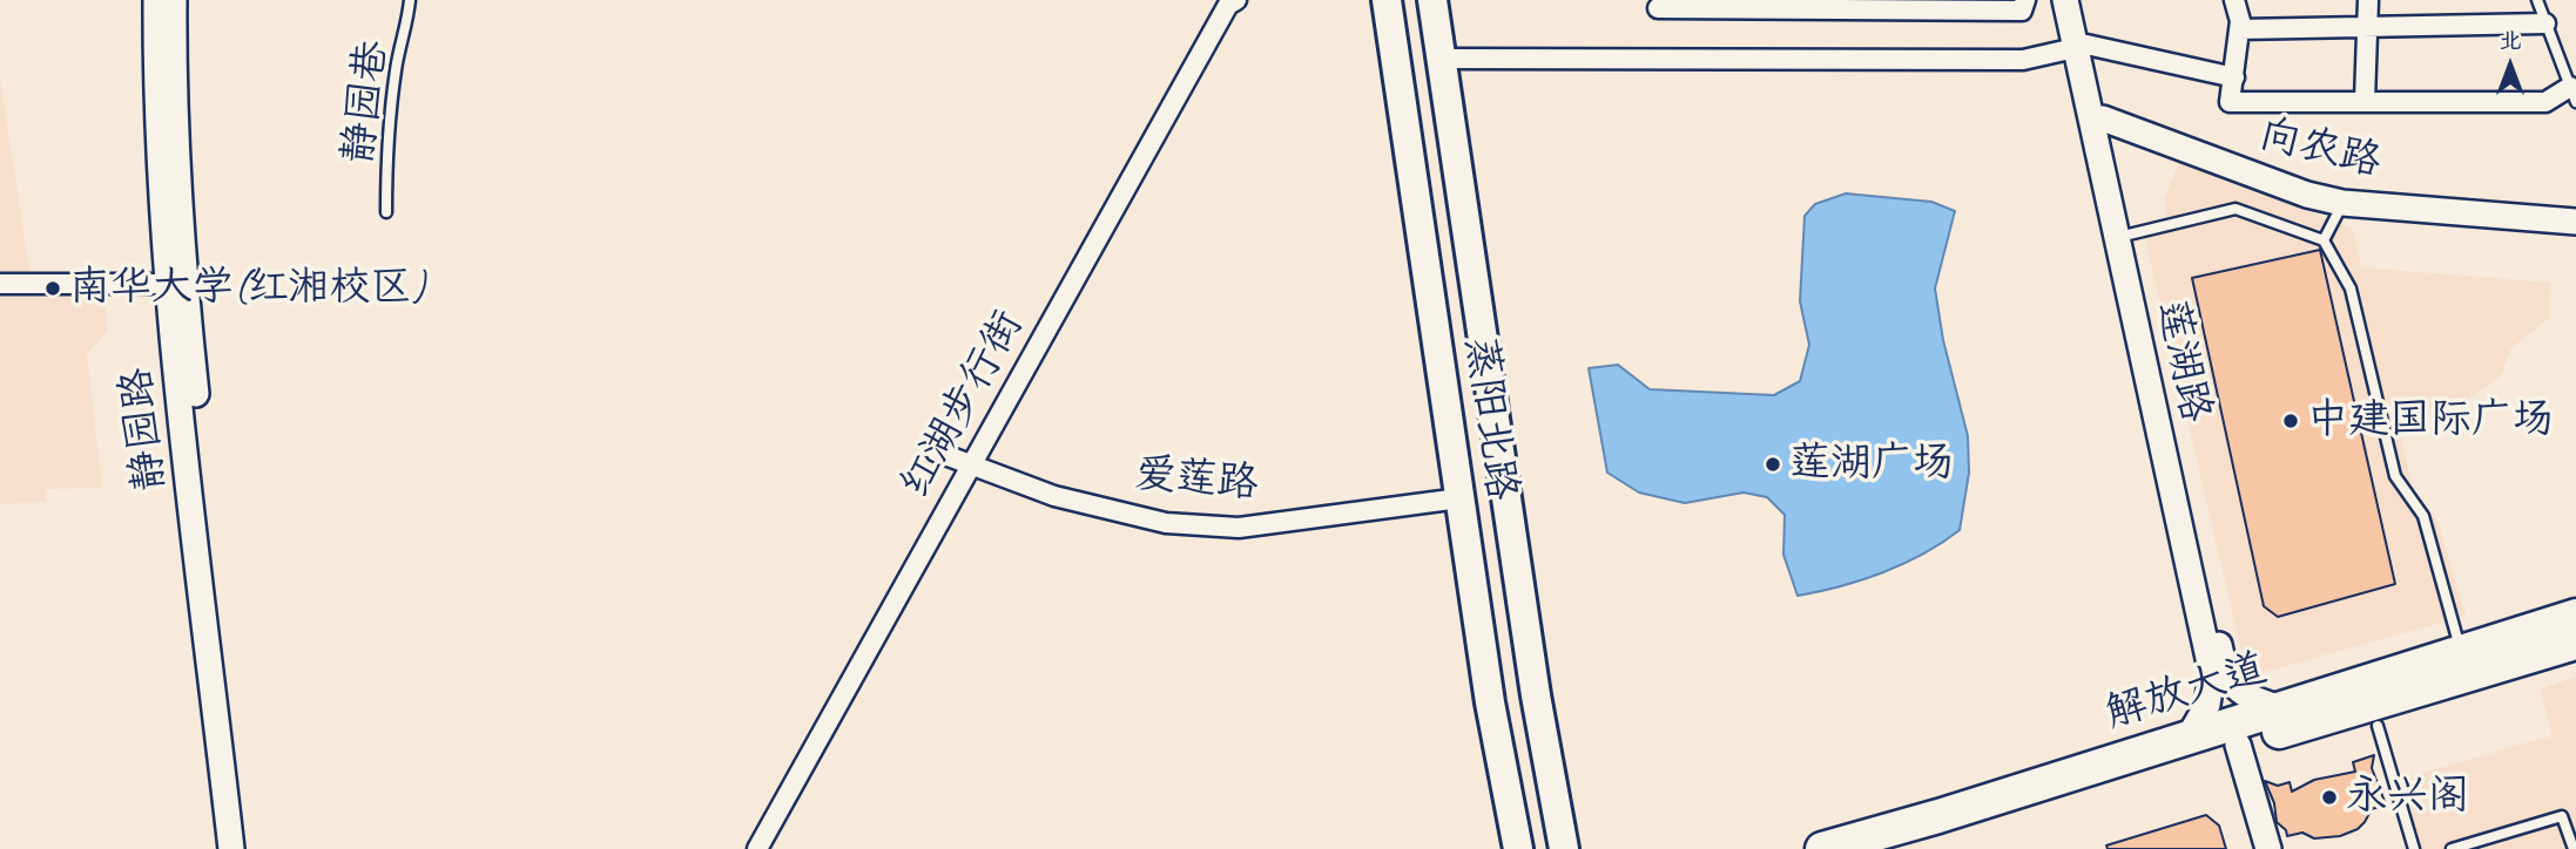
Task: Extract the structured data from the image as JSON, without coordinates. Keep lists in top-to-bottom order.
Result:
{
  "streets": {
    "highway": ["解放大道"],
    "main road": ["蒸阳北路"],
    "street": [
      "向农路",
      "莲湖路",
      "红湖步行街",
      "静园路",
      "爱莲路"
    ],
    "lane": ["静园巷"]
  },
  "crossings": [
    ["向农路", "莲湖路"],
    ["莲湖路", "解放大道"],
    ["红湖步行街", "爱莲路"],
    ["蒸阳北路", "爱莲路"]
  ],
  "places": [
    "南华大学(红湘校区)",
    "中建国际广场",
    "莲湖广场",
    "永兴阁"
  ],
  "north": "top"
}
